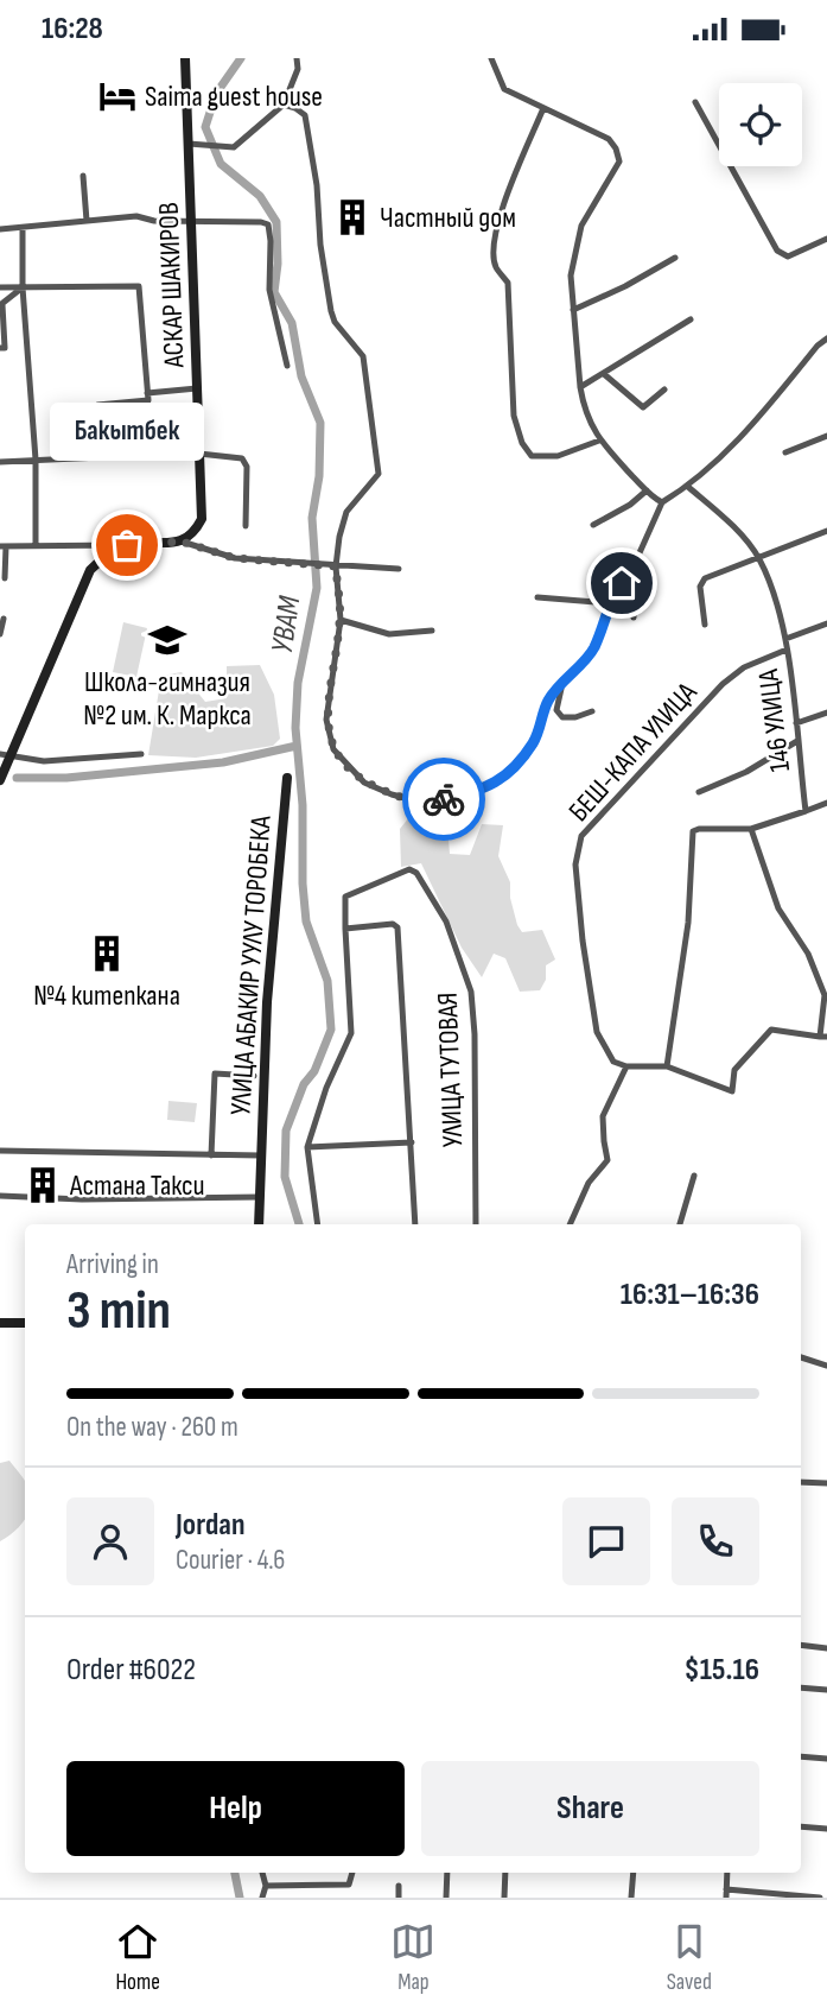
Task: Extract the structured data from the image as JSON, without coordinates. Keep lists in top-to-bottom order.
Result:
{
  "streets": {
    "main road": ["АСКАР ШАКИРОВ", "УЛИЦА АБАКИР УУЛУ ТОРОБЕКА"],
    "street": ["146 УЛИЦА", "БЕШ-КАПА УЛИЦА", "УЛИЦА ТУТОВАЯ"]
  },
  "crossings": [
    ["146 УЛИЦА", "БЕШ-КАПА УЛИЦА"]
  ],
  "water": ["УВАМ"],
  "places": {
    "hotel": ["Saima guest house"],
    "building": ["Частный дом", "№4 китепкана", "Астана Такси"],
    "other": ["Бакытбек"],
    "school or university": ["Школа-гимназия №2 им. К. Маркса"]
  },
  "page": {
    "status": "16:28",
    "bubble": "Бакытбек",
    "heading": ["3 min", "Arriving in", "16:31–16:36"],
    "panel": [
      "Jordan",
      "Courier · 4.6",
      "Order #6022",
      "$15.16"
    ],
    "bar": "On the way · 260 m",
    "buttons": ["Help", "Share"],
    "tabs": ["Home", "Map", "Saved"]
  }
}
